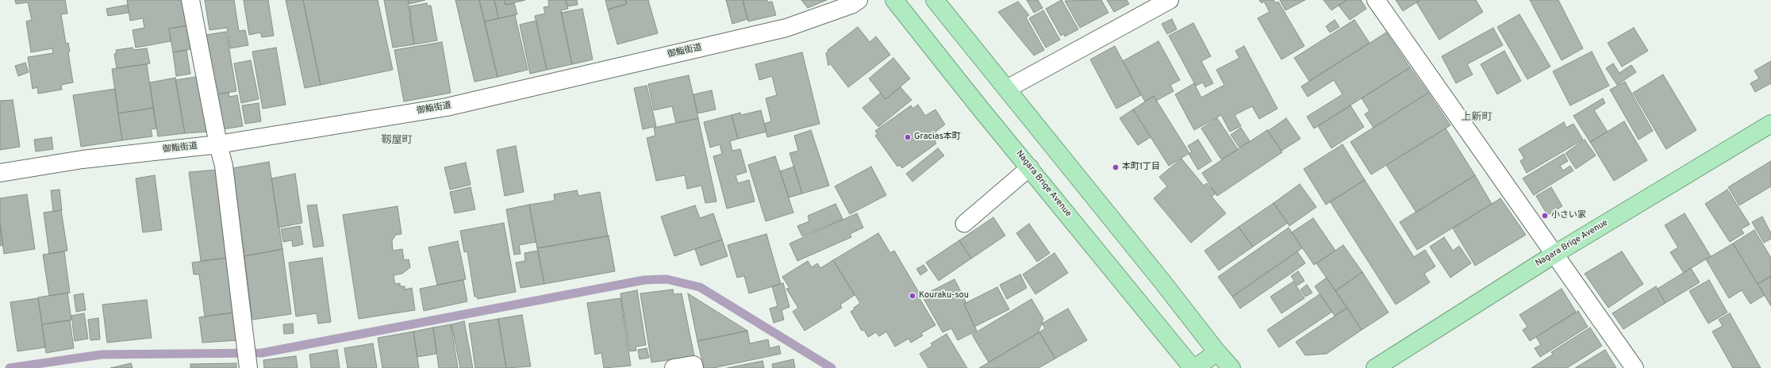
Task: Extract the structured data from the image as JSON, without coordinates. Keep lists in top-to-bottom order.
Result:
{
  "streets": {
    "highway": ["Nagara Brige Avenue"],
    "street": ["御鮨街道"]
  },
  "districts": ["上新町", "靱屋町"],
  "places": [
    "Gracias本町",
    "本町1丁目",
    "小さい家",
    "Kouraku-sou"
  ]
}
